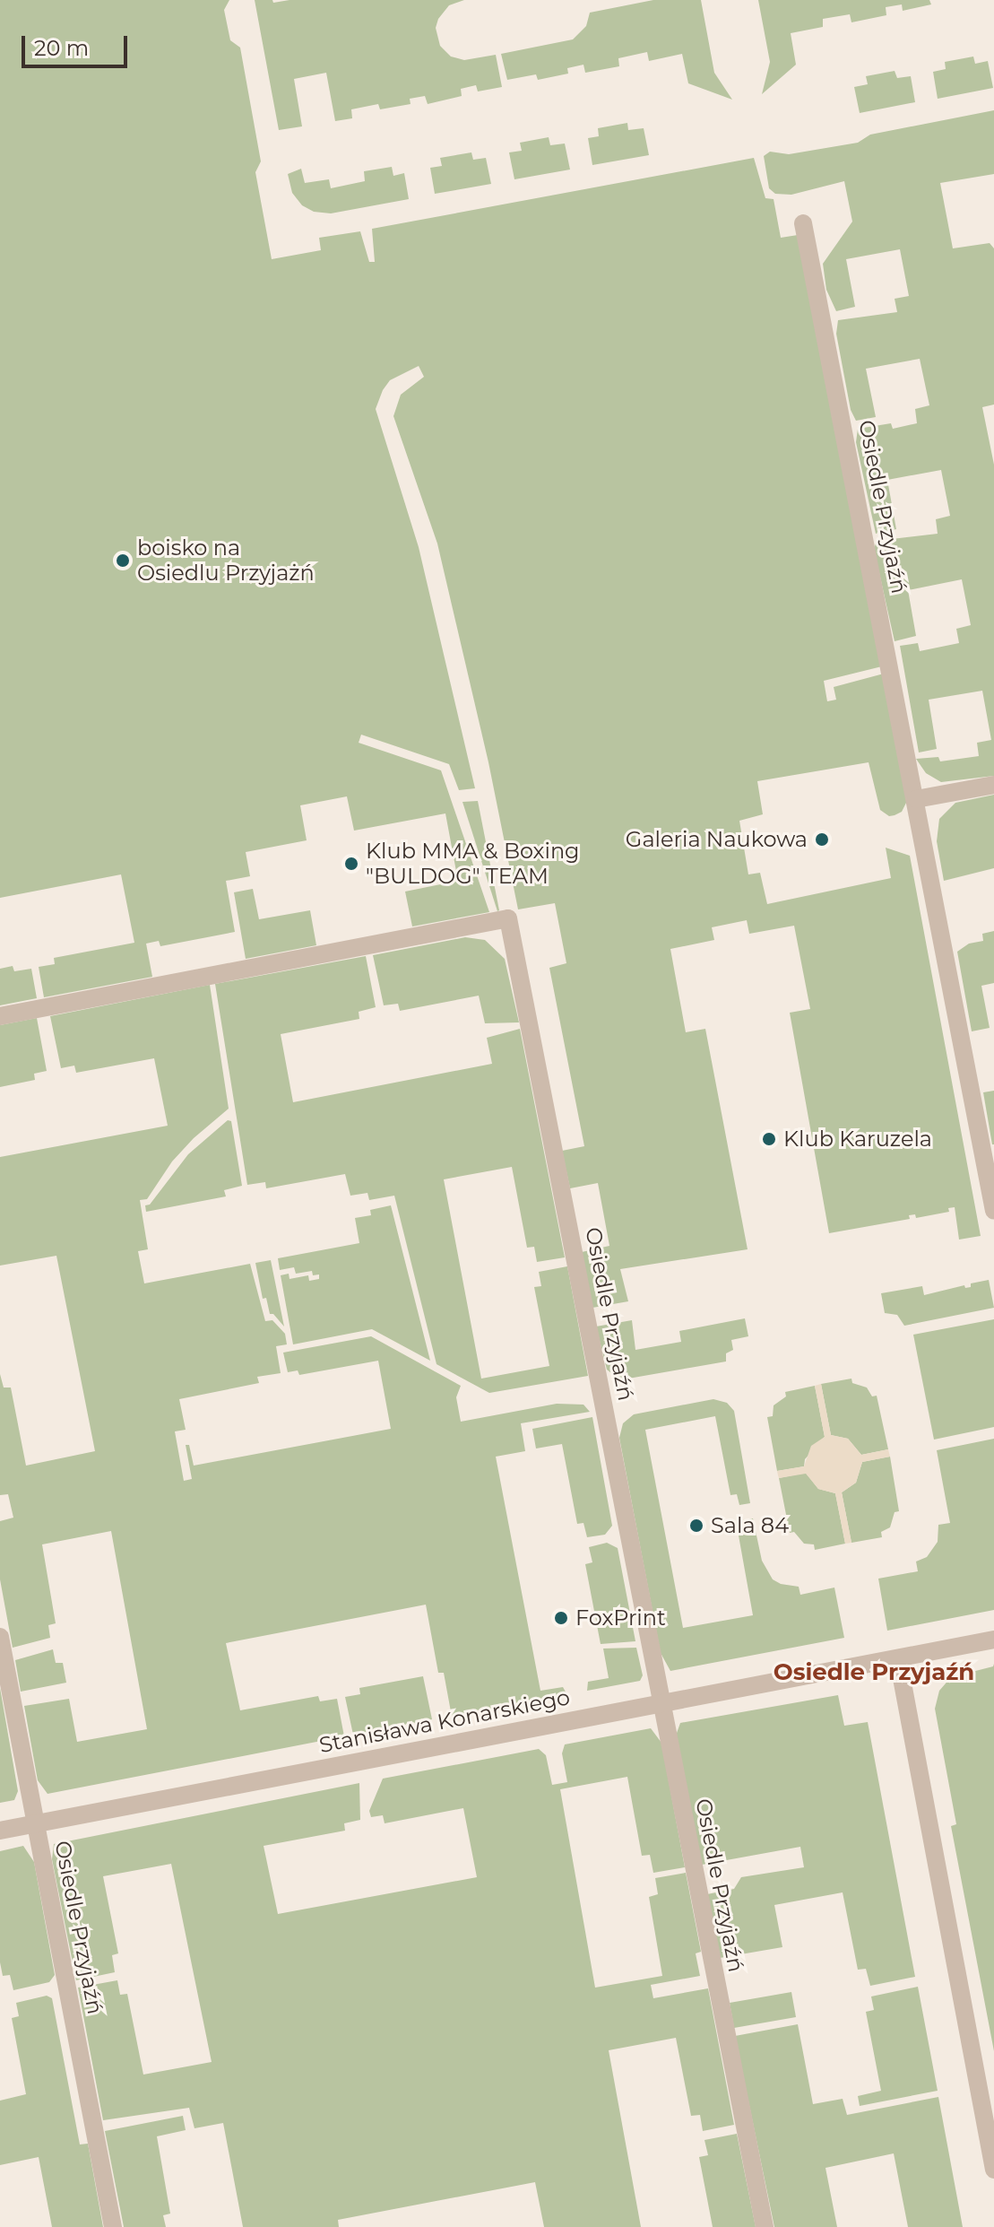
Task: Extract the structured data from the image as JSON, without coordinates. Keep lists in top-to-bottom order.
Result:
{
  "streets": {
    "street": ["Osiedle Przyjaźń", "Stanisława Konarskiego"]
  },
  "crossings": [
    ["Osiedle Przyjaźń", "Stanisława Konarskiego"]
  ],
  "districts": ["Osiedle Przyjaźń"],
  "places": [
    "boisko na Osiedlu Przyjażń",
    "Galeria Naukowa",
    "Klub MMA & Boxing \"BULDOG\" TEAM",
    "Klub Karuzela",
    "Sala 84",
    "FoxPrint"
  ],
  "scale_bar": "20 m"
}
